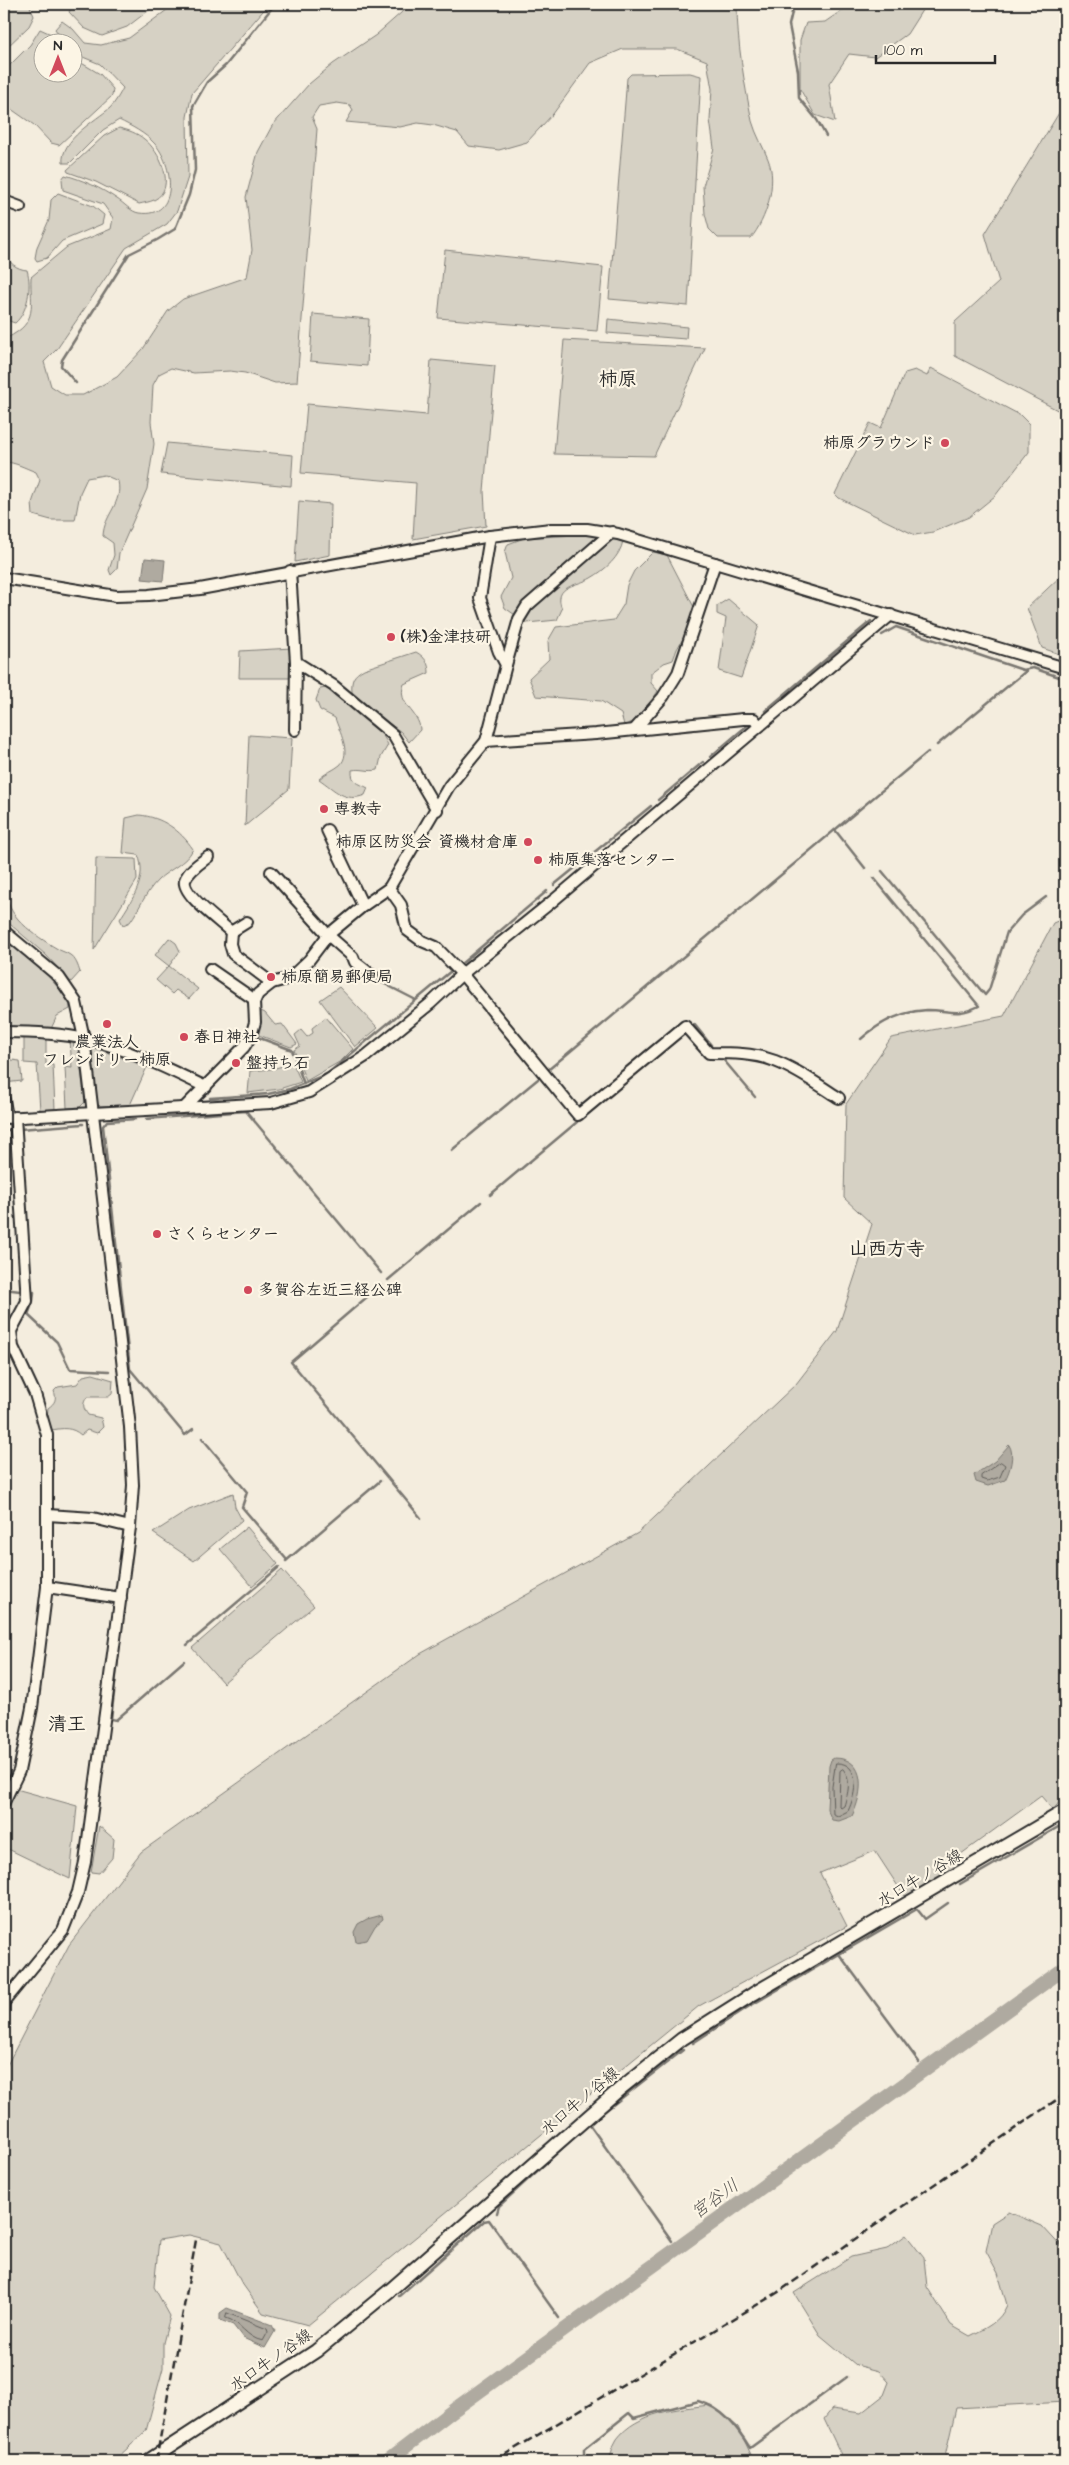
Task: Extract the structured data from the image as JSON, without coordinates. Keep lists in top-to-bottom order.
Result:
{
  "streets": {
    "main road": ["水口牛ノ谷線"]
  },
  "districts": ["柿原", "山西方寺", "清王"],
  "water": ["宮谷川"],
  "places": [
    "柿原グラウンド",
    "(株)金津技研",
    "専教寺",
    "柿原区防災会 資機材倉庫",
    "柿原集落センター",
    "柿原簡易郵便局",
    "農業法人 フレンドリー柿原",
    "春日神社",
    "盤持ち石",
    "さくらセンター",
    "多賀谷左近三経公碑"
  ],
  "scale_bar": "100 m",
  "north": "top"
}
